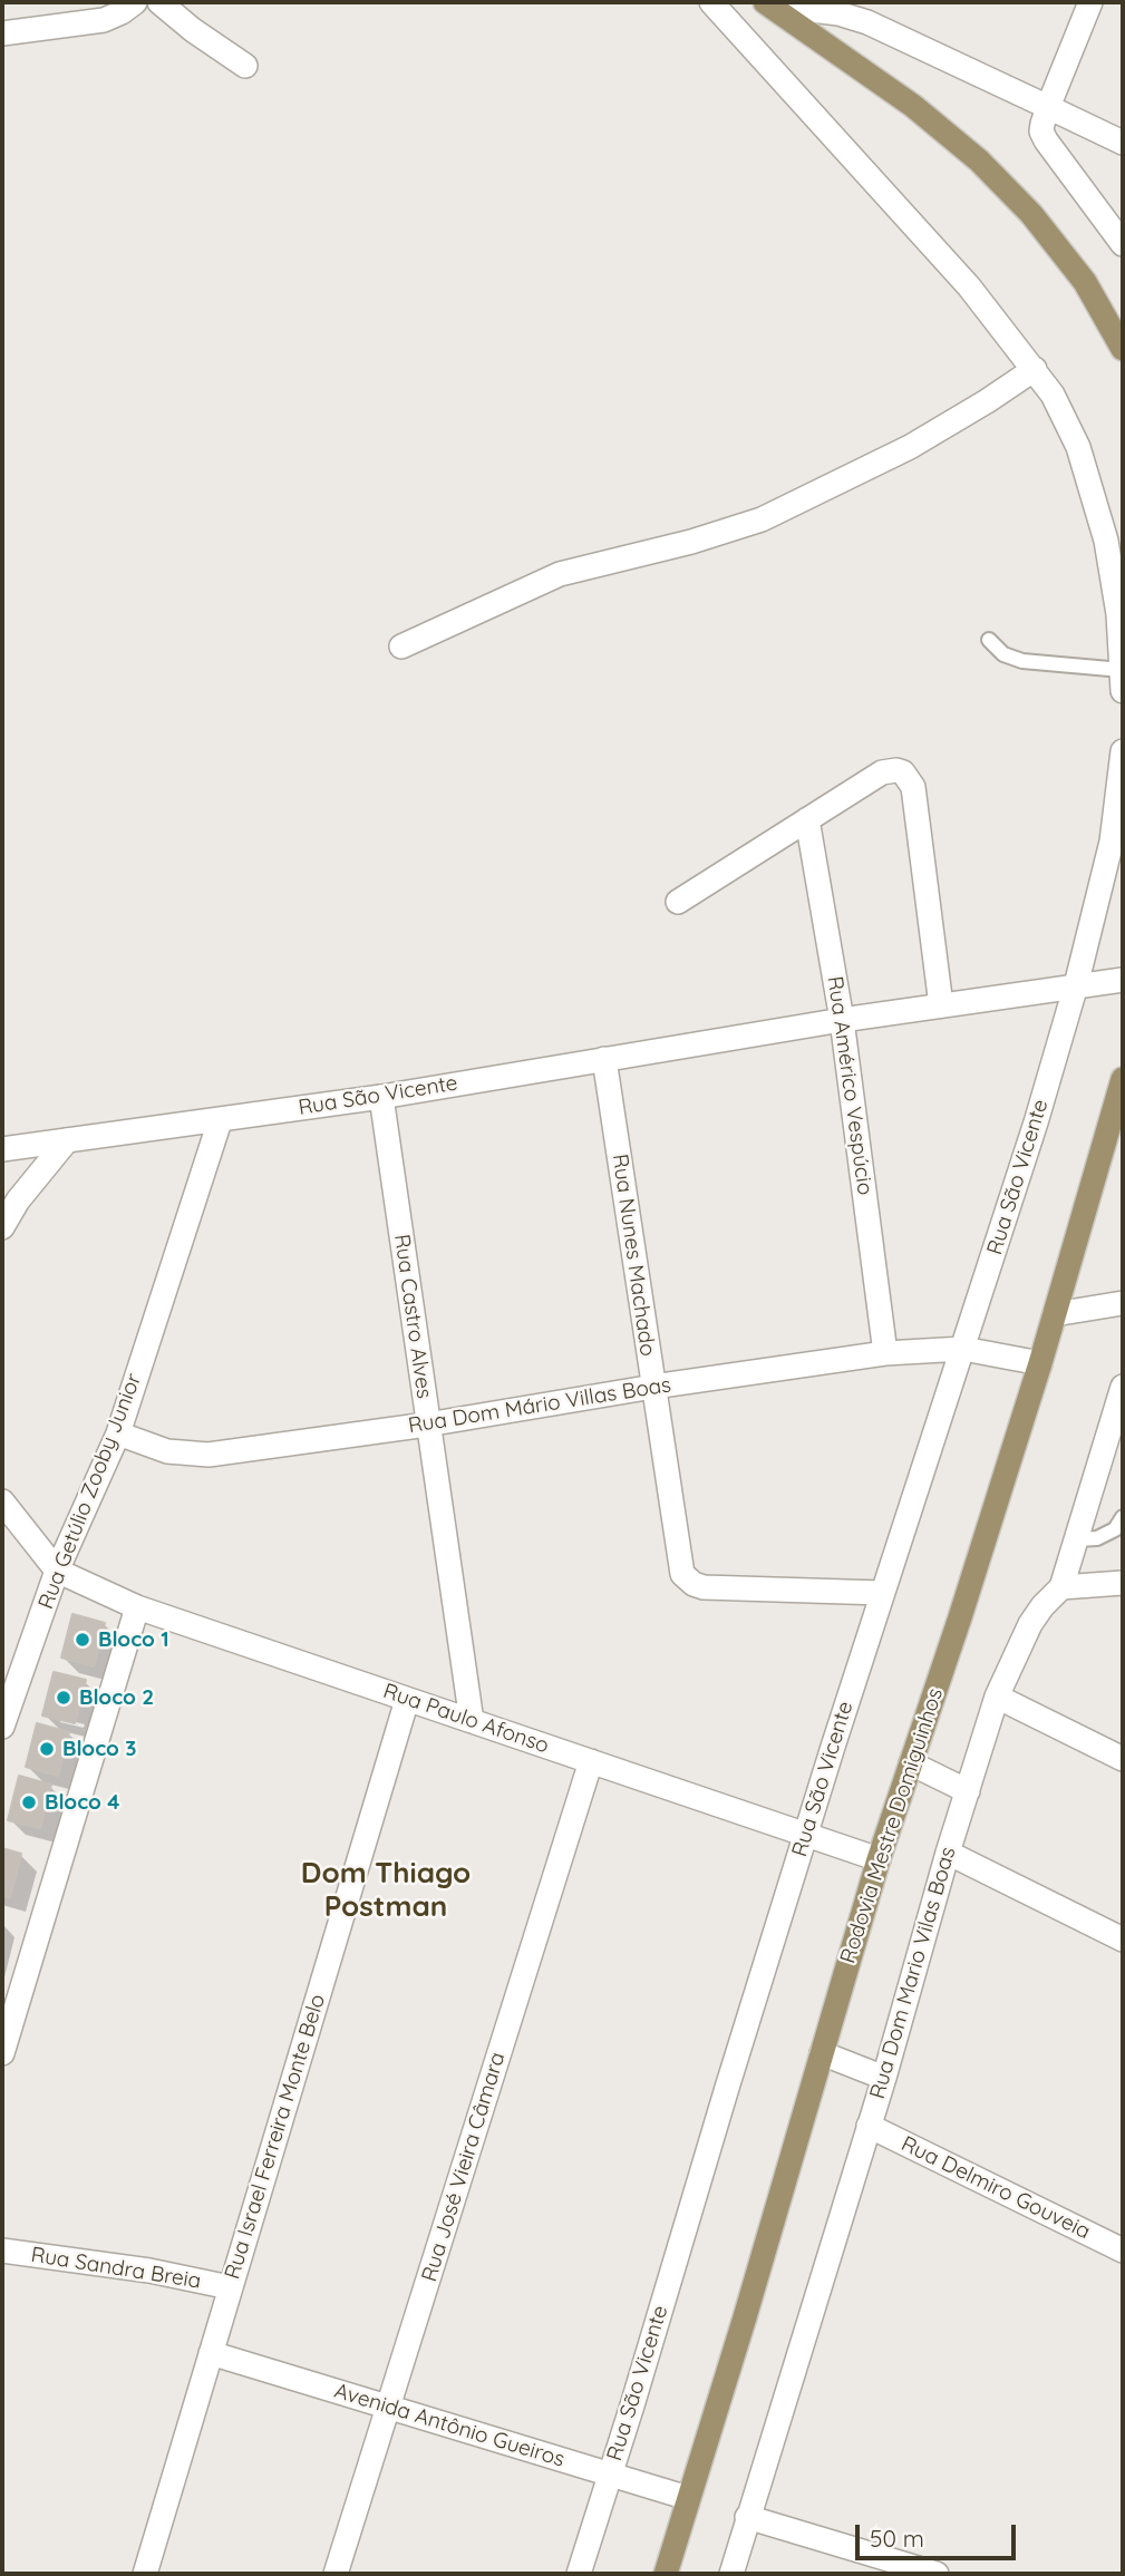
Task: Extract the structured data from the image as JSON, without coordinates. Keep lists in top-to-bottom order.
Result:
{
  "streets": {
    "main road": ["Rodovia Mestre Domiguinhos"],
    "street": [
      "Rua Américo Vespúcio",
      "Rua São Vicente",
      "Rua Nunes Machado",
      "Rua Castro Alves",
      "Rua Dom Mário Villas Boas",
      "Rua Getúlio Zooby Junior",
      "Rua Paulo Afonso",
      "Rua Dom Mario Vilas Boas",
      "Rua Israel Ferreira Monte Belo",
      "Rua José Vieira Câmara",
      "Rua Delmiro Gouveia",
      "Rua Sandra Breia",
      "Avenida Antônio Gueiros"
    ]
  },
  "crossings": [
    ["Rua Américo Vespúcio", "Rua São Vicente"],
    ["Rua Américo Vespúcio", "Rua Dom Mário Villas Boas"],
    ["Rua São Vicente", "Rua Nunes Machado"],
    ["Rua São Vicente", "Rua Castro Alves"],
    ["Rua São Vicente", "Rua Dom Mário Villas Boas"],
    ["Rua São Vicente", "Rua Getúlio Zooby Junior"],
    ["Rua São Vicente", "Rua Paulo Afonso"],
    ["Rua São Vicente", "Avenida Antônio Gueiros"],
    ["Rua Nunes Machado", "Rua Dom Mário Villas Boas"],
    ["Rua Castro Alves", "Rua Dom Mário Villas Boas"],
    ["Rua Castro Alves", "Rua Paulo Afonso"],
    ["Rua Dom Mário Villas Boas", "Rua Getúlio Zooby Junior"],
    ["Rua Dom Mário Villas Boas", "Rodovia Mestre Domiguinhos"],
    ["Rua Getúlio Zooby Junior", "Rua Paulo Afonso"],
    ["Rua Paulo Afonso", "Rodovia Mestre Domiguinhos"],
    ["Rua Paulo Afonso", "Rua Israel Ferreira Monte Belo"],
    ["Rua Paulo Afonso", "Rua José Vieira Câmara"],
    ["Rodovia Mestre Domiguinhos", "Avenida Antônio Gueiros"],
    ["Rua Dom Mario Vilas Boas", "Rua Delmiro Gouveia"],
    ["Rua Israel Ferreira Monte Belo", "Rua Sandra Breia"],
    ["Rua Israel Ferreira Monte Belo", "Avenida Antônio Gueiros"],
    ["Rua José Vieira Câmara", "Avenida Antônio Gueiros"]
  ],
  "districts": ["Dom Thiago Postman"],
  "places": [
    "Bloco 1",
    "Bloco 2",
    "Bloco 3",
    "Bloco 4"
  ],
  "scale_bar": "50 m"
}
